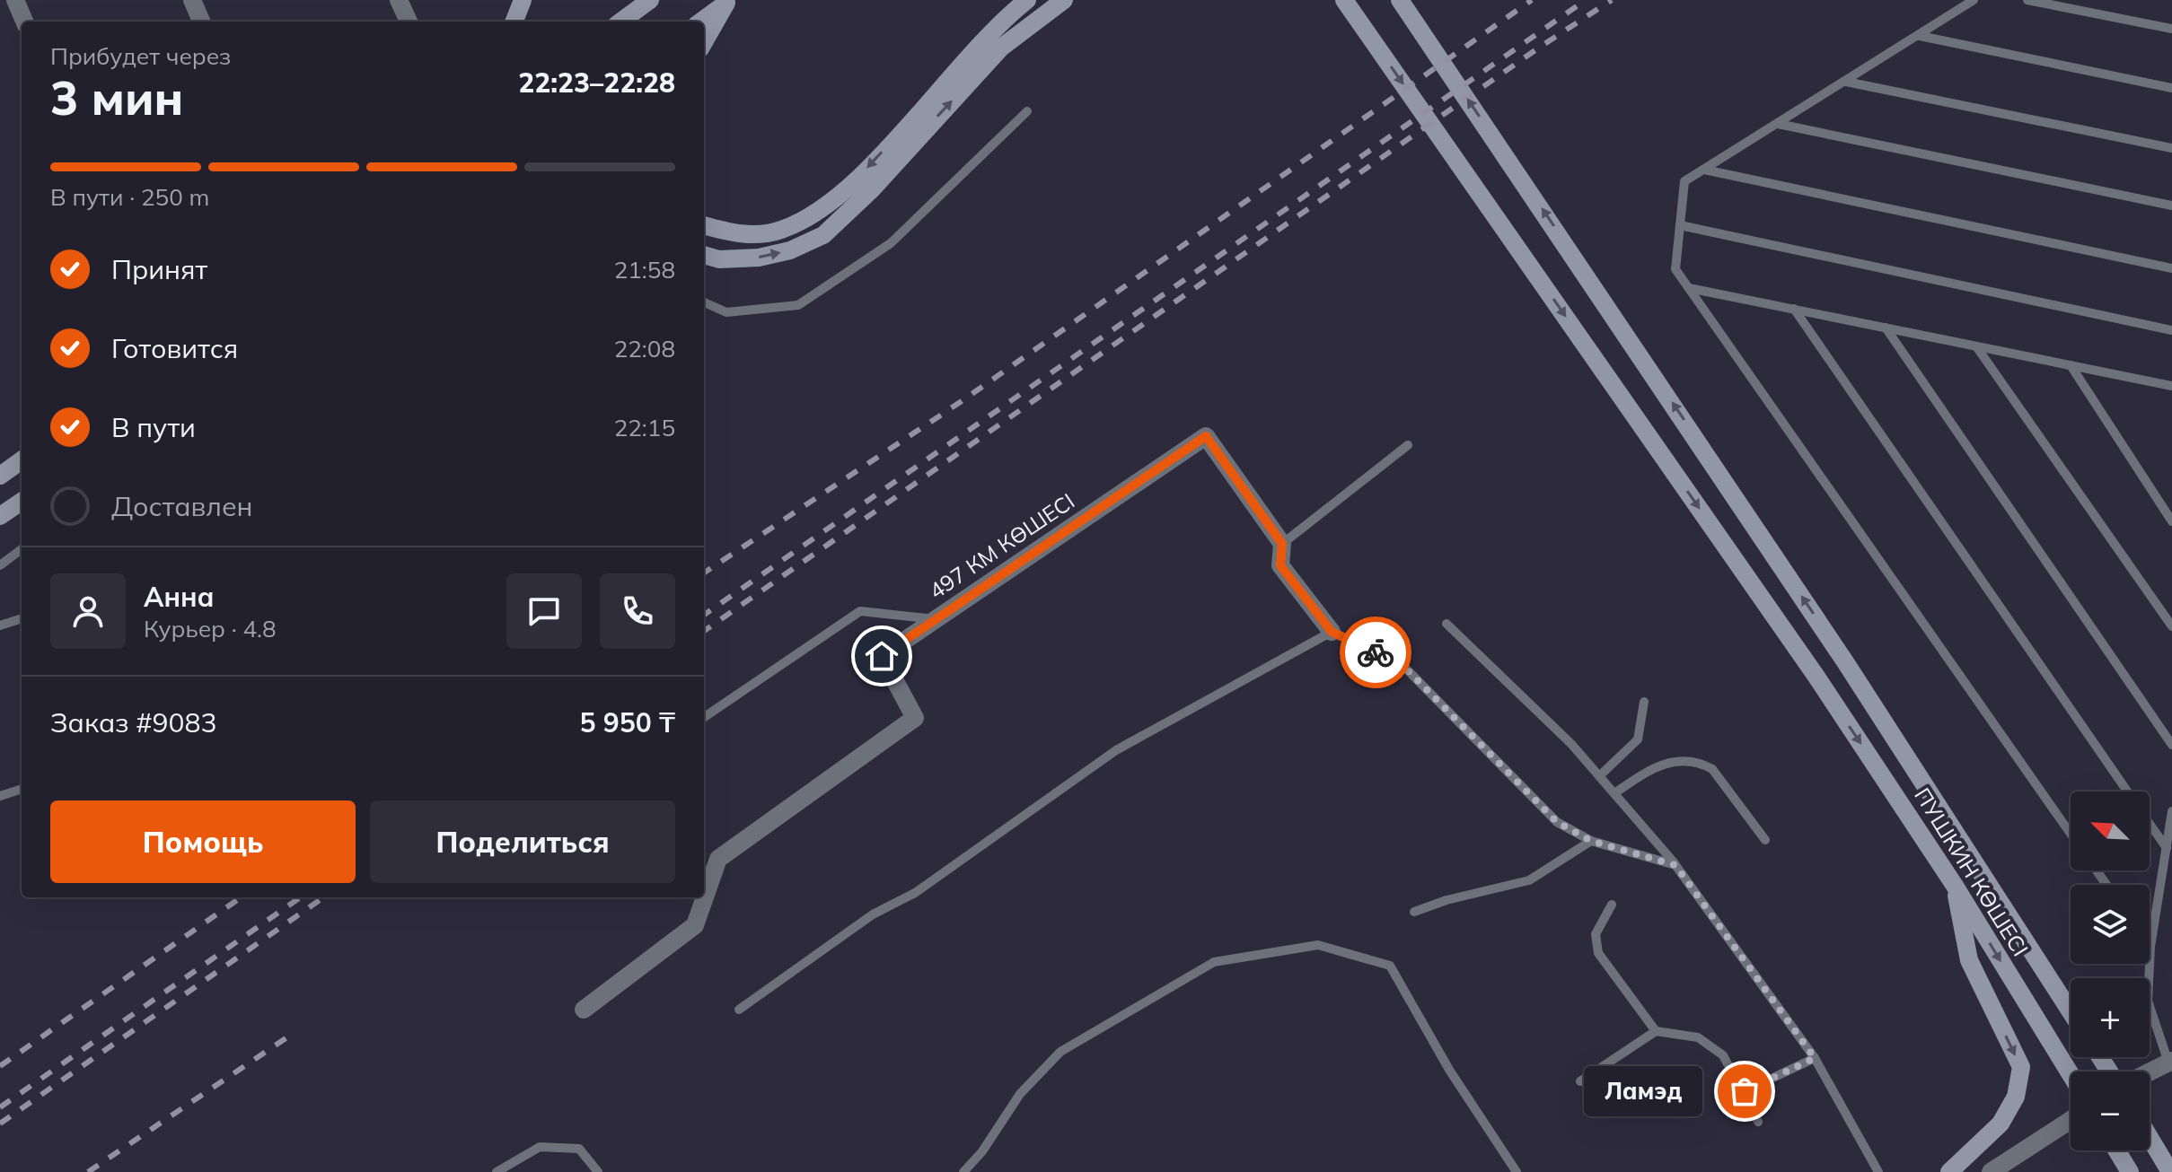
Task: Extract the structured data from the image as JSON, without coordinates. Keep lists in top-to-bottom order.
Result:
{
  "streets": {
    "main road": ["ПУШКИН КӨШЕСІ"],
    "street": ["497 КМ КӨШЕСІ"]
  },
  "places": ["Ламэд"],
  "north": "top left",
  "page": {
    "heading": ["3 мин", "Прибудет через", "22:23–22:28"],
    "panel": [
      "Анна",
      "Курьер · 4.8",
      "Заказ #9083",
      "5 950 ₸"
    ],
    "bar": "В пути · 250 m",
    "list": [
      ["Принят", "21:58"],
      ["Готовится", "22:08"],
      ["В пути", "22:15"],
      "Доставлен"
    ],
    "buttons": ["Помощь", "Поделиться"],
    "map_buttons": ["+", "−"],
    "bubble": "Ламэд"
  }
}
